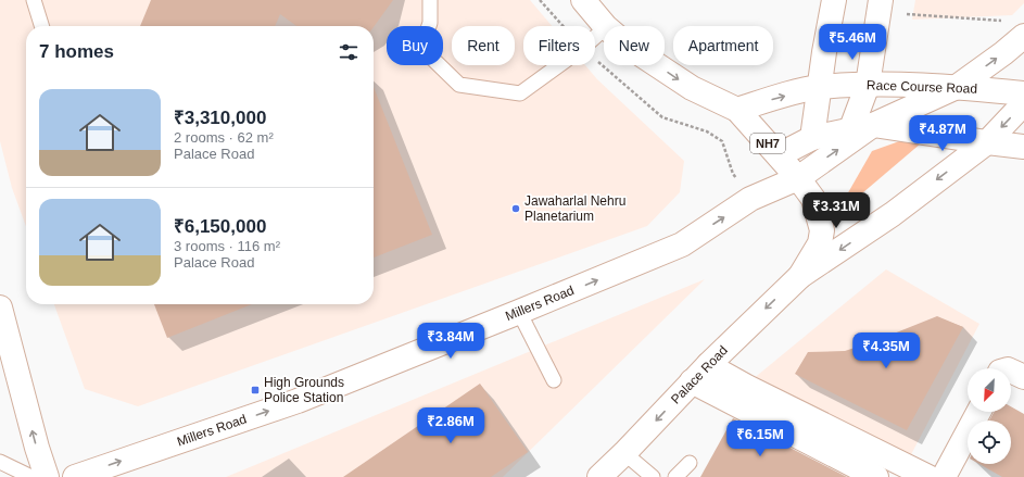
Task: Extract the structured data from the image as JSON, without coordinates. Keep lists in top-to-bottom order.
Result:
{
  "streets": {
    "main road": [
      "Race Course Road",
      "NH7",
      "Millers Road",
      "Palace Road"
    ]
  },
  "crossings": [
    ["Race Course Road", "Palace Road"],
    ["Millers Road", "Palace Road"]
  ],
  "one_way": ["Millers Road"],
  "places": {
    "other": ["Jawaharlal Nehru Planetarium"],
    "transit": ["High Grounds Police Station"]
  },
  "north": "bottom left",
  "page": {
    "price": [
      "₹5.46M",
      "₹4.87M",
      "₹3.31M",
      "₹3.84M",
      "₹4.35M",
      "₹2.86M",
      "₹6.15M"
    ],
    "chip": [
      "Buy",
      "Rent",
      "Filters",
      "New",
      "Apartment"
    ],
    "heading": "7 homes",
    "list": [
      {
        "name": "₹3,310,000",
        "note": "2 rooms · 62 m² · Palace Road"
      },
      {
        "name": "₹6,150,000",
        "note": "3 rooms · 116 m² · Palace Road"
      }
    ]
  }
}
